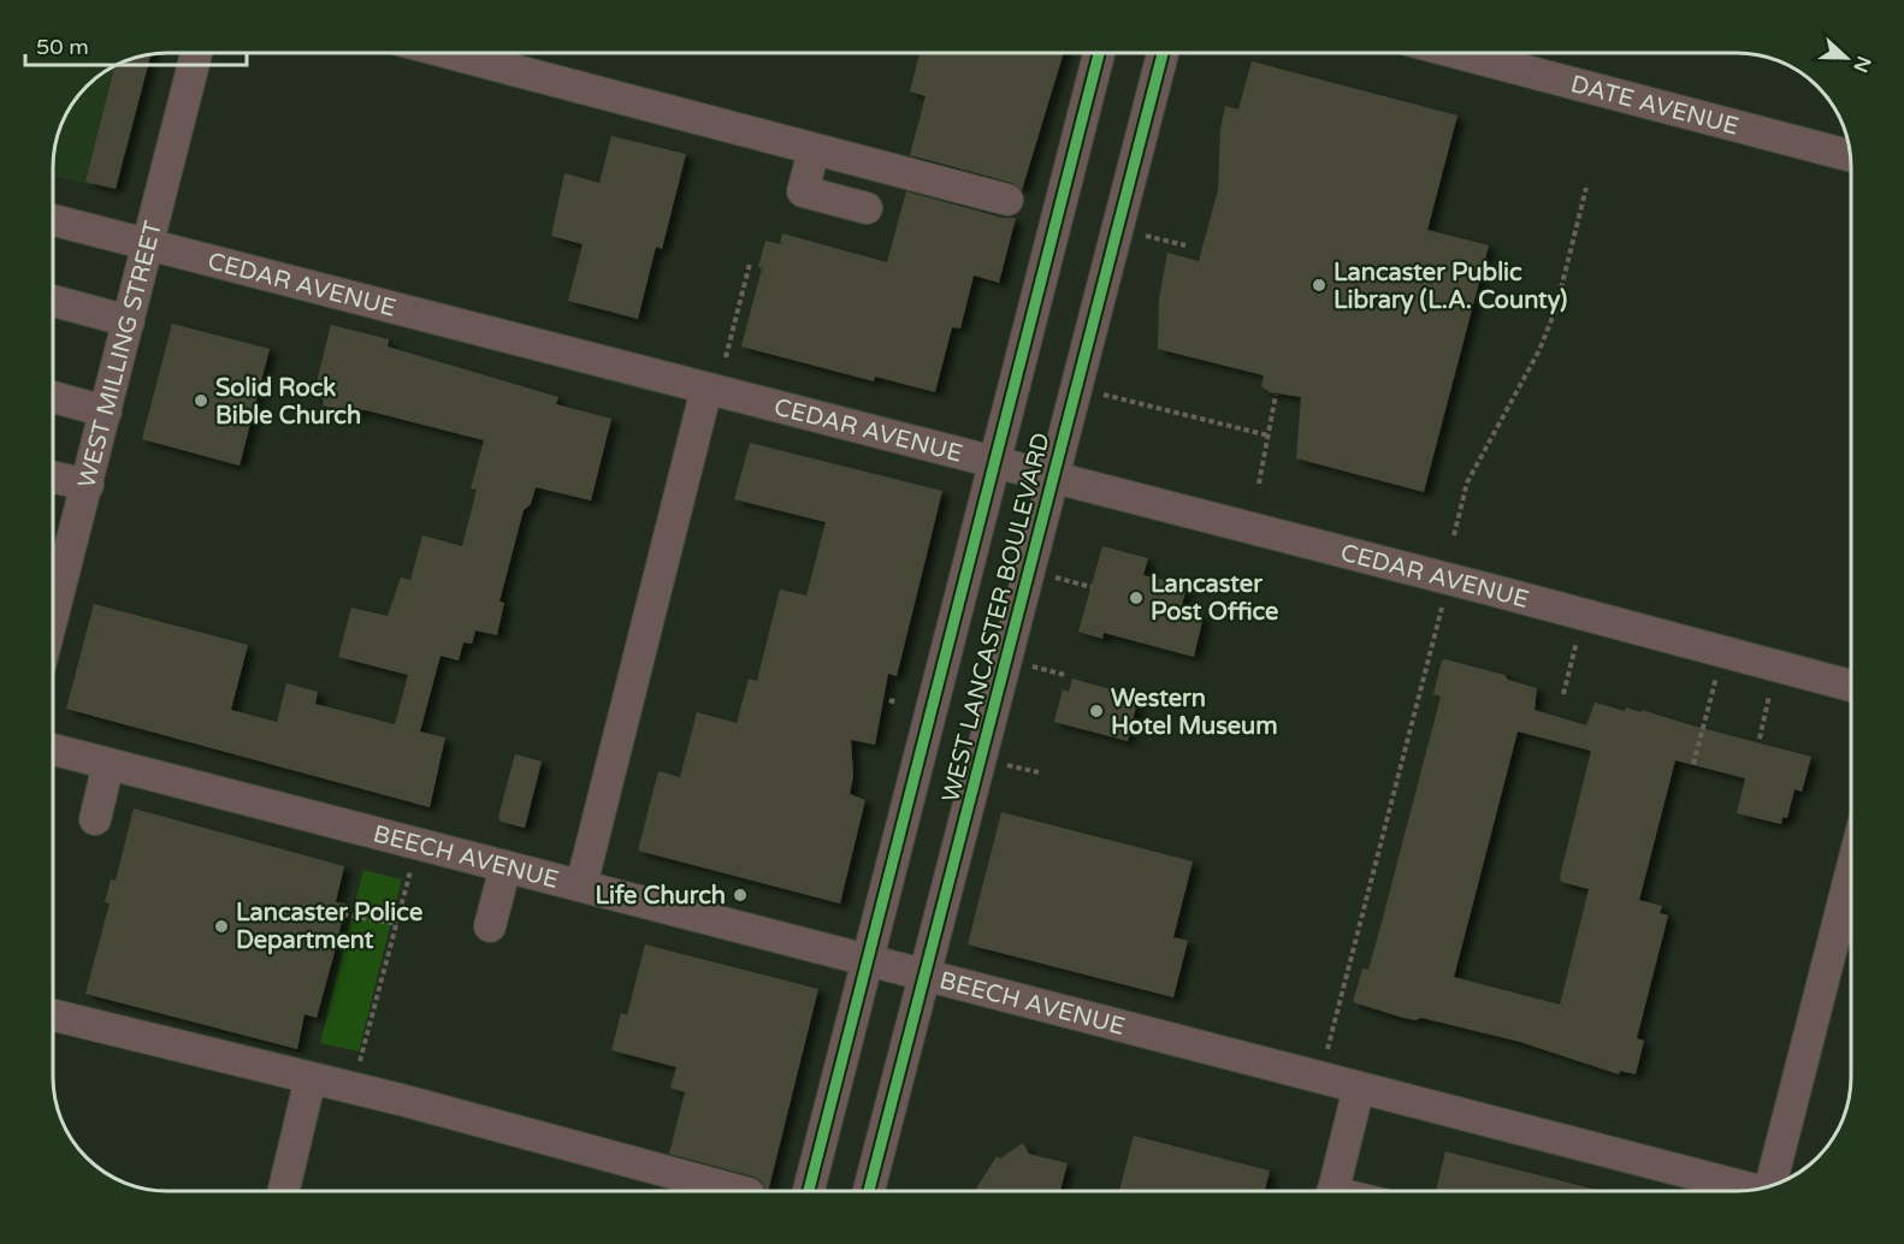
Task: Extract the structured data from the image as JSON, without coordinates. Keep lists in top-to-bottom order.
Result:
{
  "streets": {
    "street": [
      "DATE AVENUE",
      "CEDAR AVENUE",
      "WEST MILLING STREET",
      "WEST LANCASTER BOULEVARD",
      "BEECH AVENUE"
    ]
  },
  "crossings": [
    ["CEDAR AVENUE", "WEST MILLING STREET"],
    ["CEDAR AVENUE", "WEST LANCASTER BOULEVARD"],
    ["WEST LANCASTER BOULEVARD", "BEECH AVENUE"]
  ],
  "places": [
    "Lancaster Public Library (L.A. County)",
    "Solid Rock Bible Church",
    "Lancaster Post Office",
    "Western Hotel Museum",
    "Life Church",
    "Lancaster Police Department"
  ],
  "scale_bar": "50 m",
  "north": "right"
}
